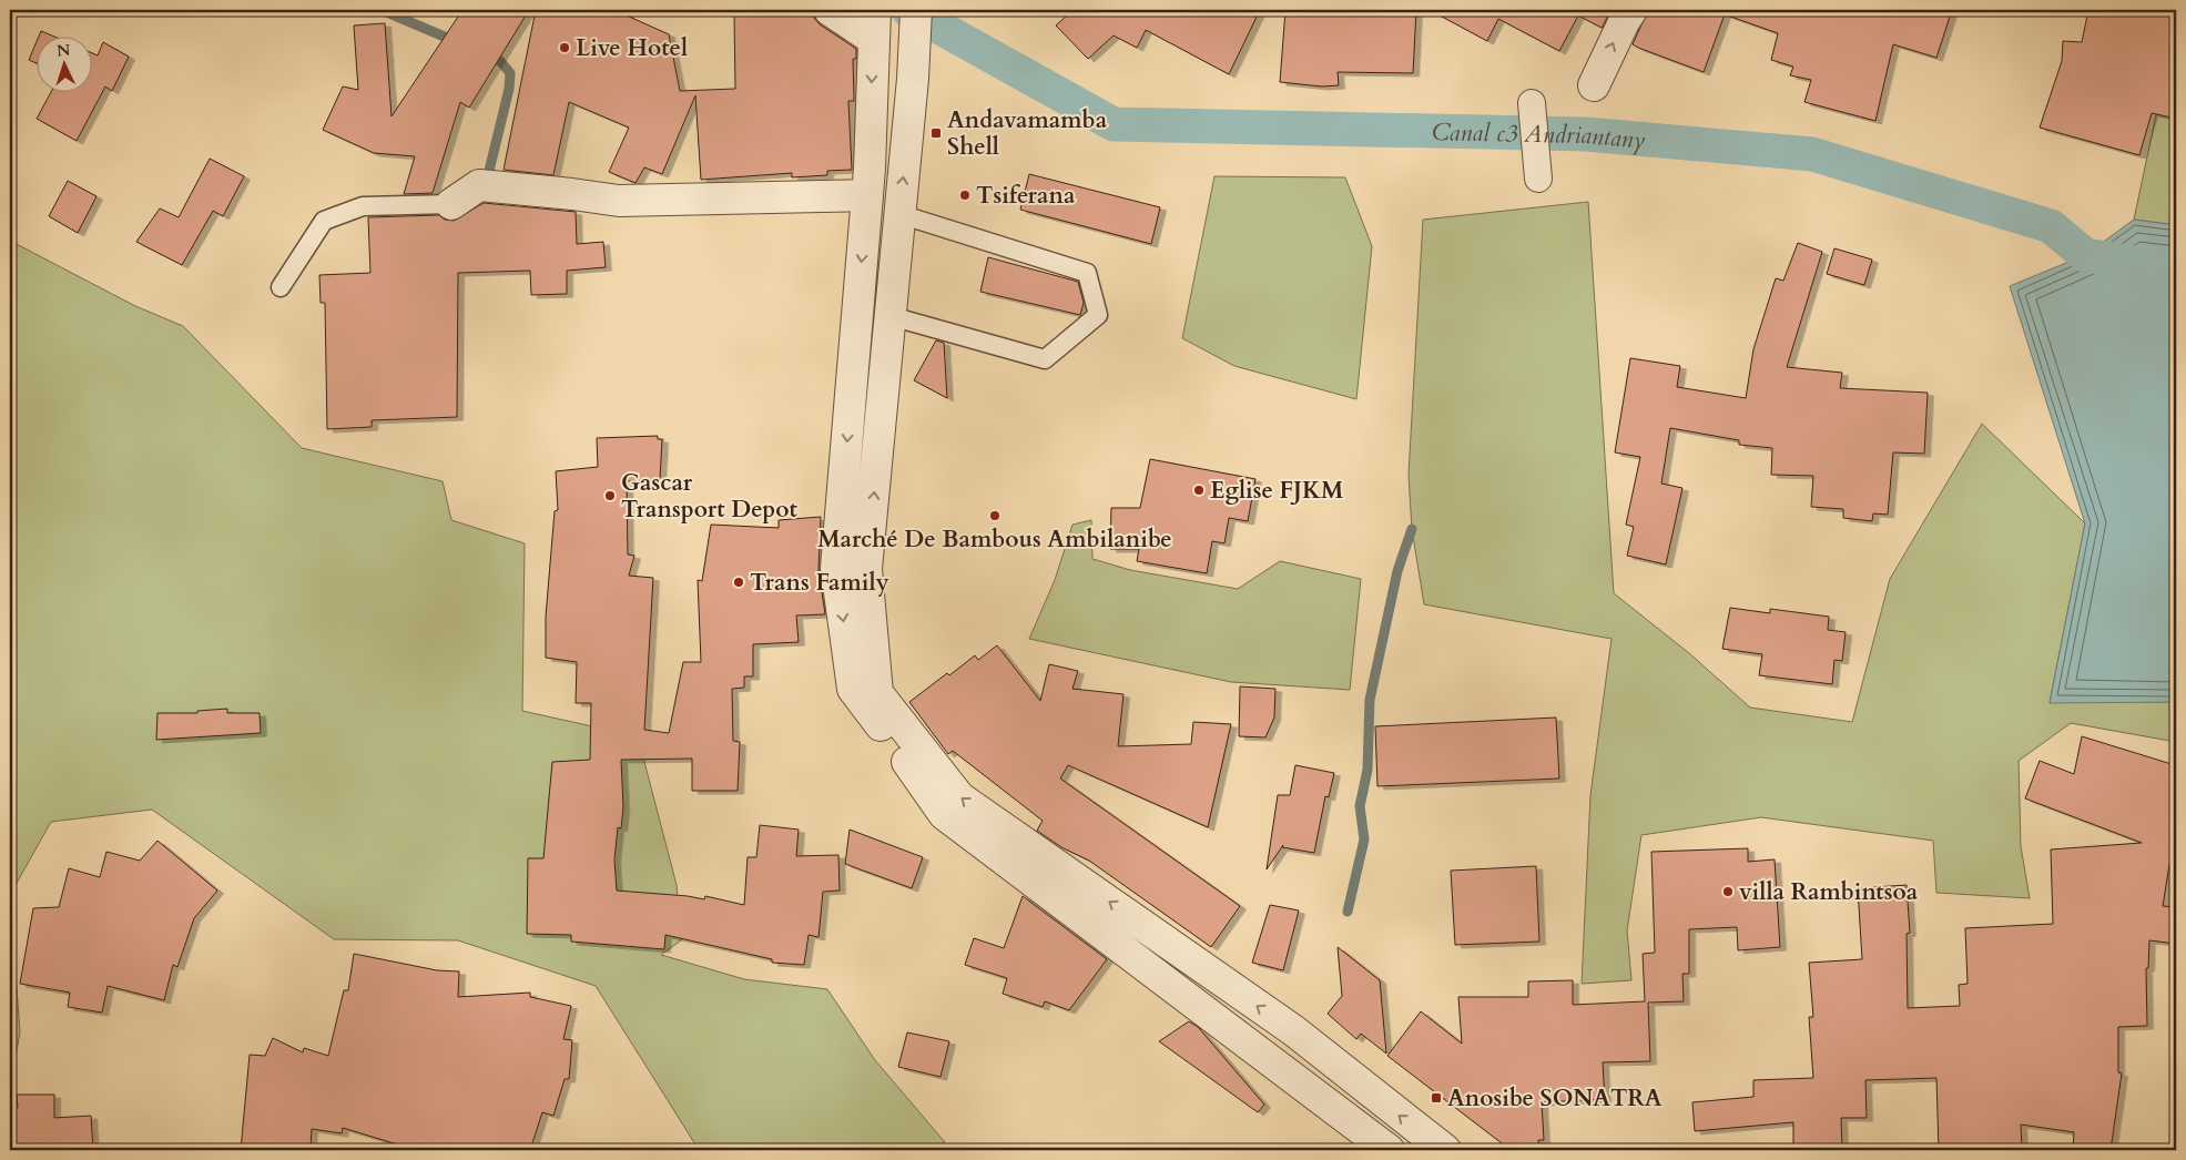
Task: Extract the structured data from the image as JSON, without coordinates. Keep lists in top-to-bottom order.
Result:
{
  "water": ["Canal c3 Andriantany"],
  "places": {
    "other": [
      "Live Hotel",
      "Tsiferana",
      "Eglise FJKM",
      "Gascar Transport Depot",
      "Marché De Bambous Ambilanibe",
      "Trans Family",
      "villa Rambintsoa"
    ],
    "transit": ["Andavamamba Shell", "Anosibe SONATRA"]
  },
  "north": "top"
}
